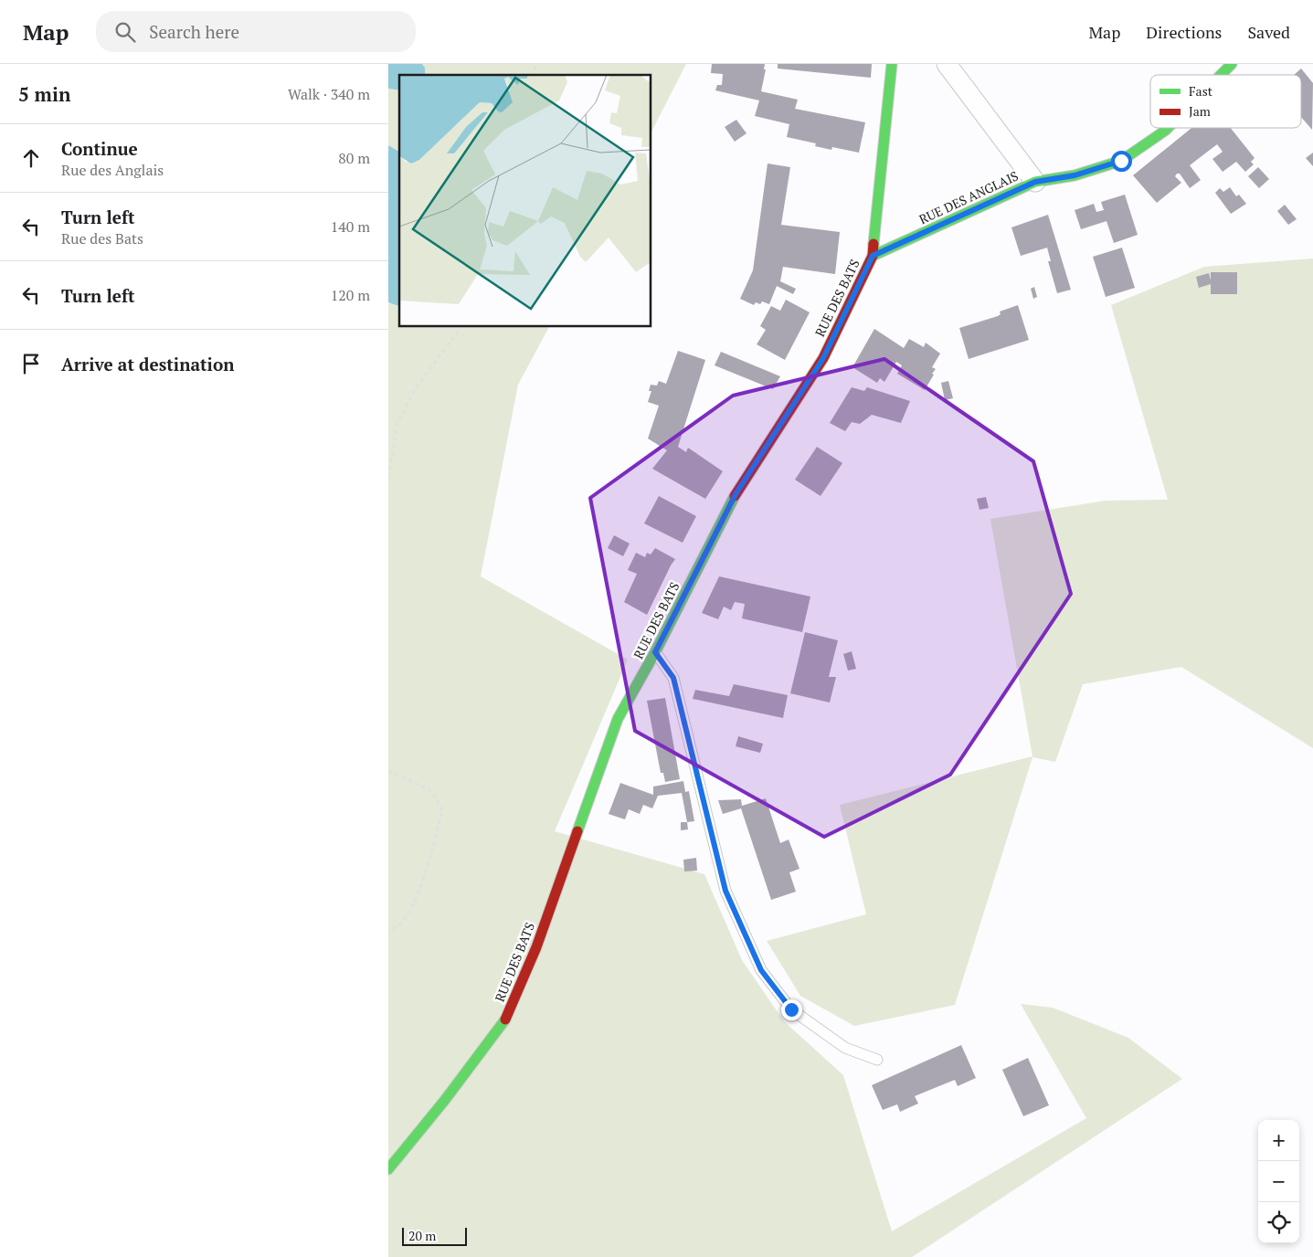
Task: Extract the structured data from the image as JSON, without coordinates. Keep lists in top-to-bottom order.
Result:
{
  "streets": {
    "street": ["RUE DES ANGLAIS", "RUE DES BATS"]
  },
  "crossings": [
    ["RUE DES ANGLAIS", "RUE DES BATS"]
  ],
  "legend": ["Fast", "Jam"],
  "scale_bar": "20 m",
  "page": {
    "header": "Map",
    "search": "Search here",
    "nav": ["Map", "Directions", "Saved"],
    "heading": ["5 min", "Walk · 340 m"],
    "list": [
      ["Continue", "Rue des Anglais", "80 m"],
      ["Turn left", "Rue des Bats", "140 m"],
      ["Turn left", "120 m"],
      "Arrive at destination"
    ],
    "map_buttons": ["+", "−"],
    "scale": "20 m"
  }
}
